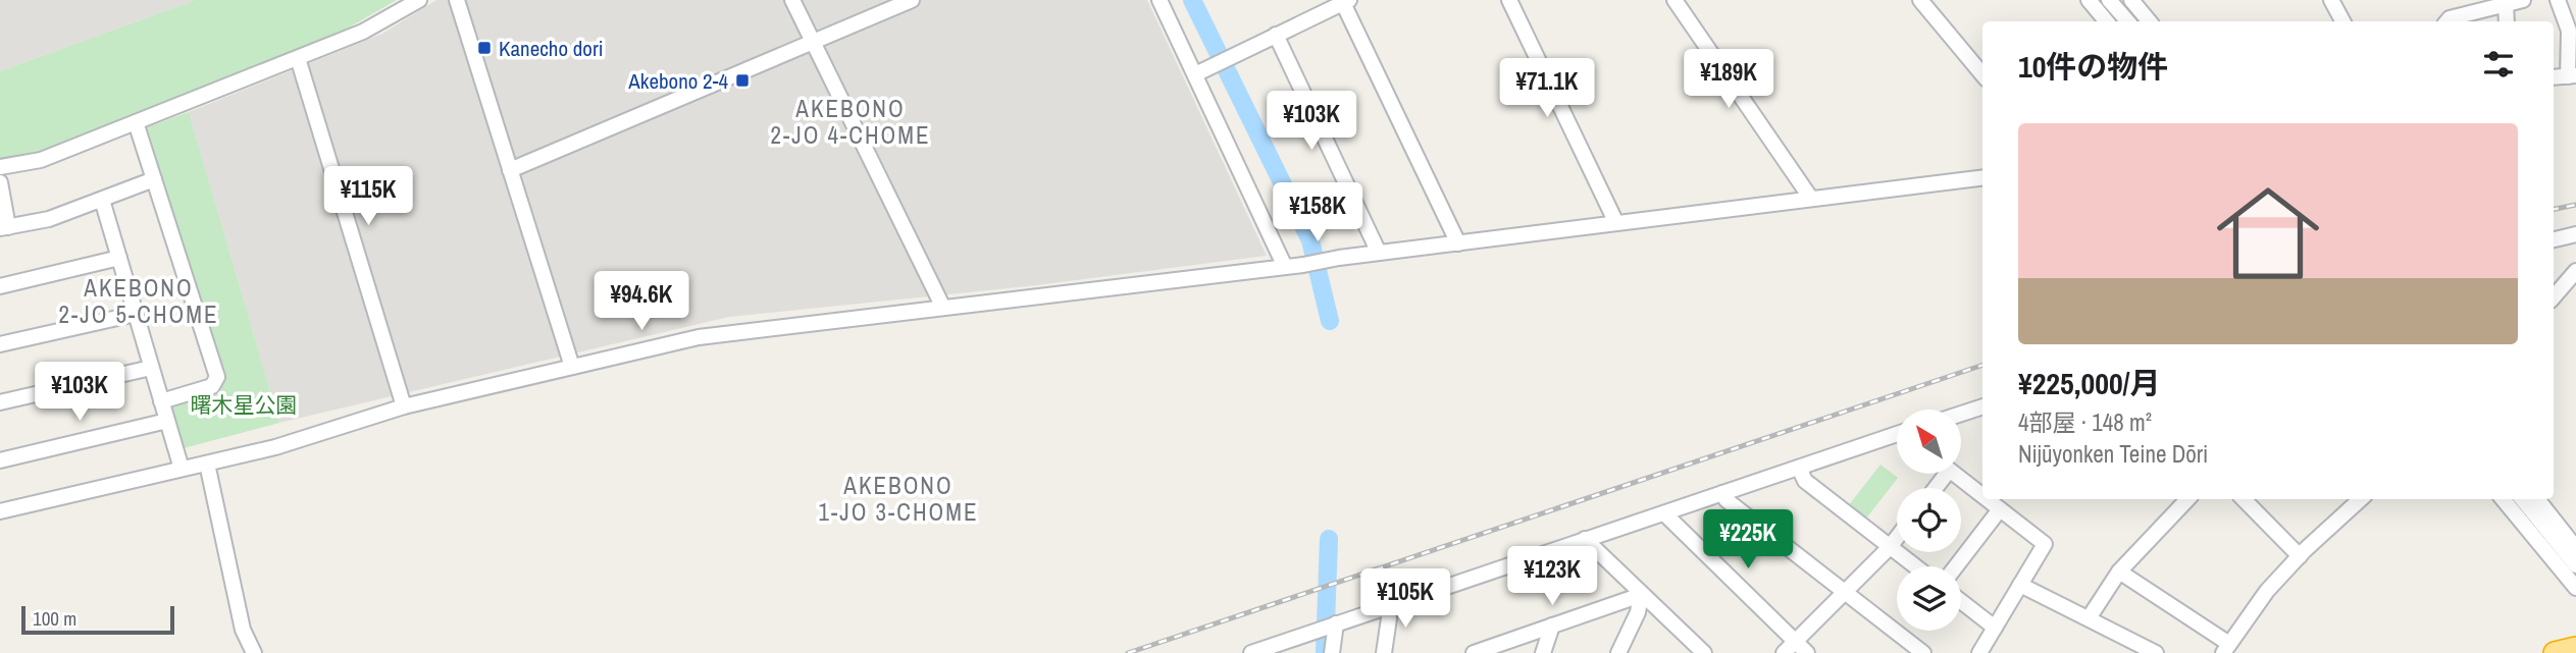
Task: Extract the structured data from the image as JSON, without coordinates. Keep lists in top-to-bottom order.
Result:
{
  "districts": ["AKEBONO 2-JO 4-CHOME", "AKEBONO 2-JO 5-CHOME", "AKEBONO 1-JO 3-CHOME"],
  "parks": ["曙木星公園"],
  "places": {
    "transit": ["Kanecho dori", "Akebono 2-4"]
  },
  "scale_bar": "100 m",
  "north": "top left",
  "page": {
    "heading": "10件の物件",
    "price": [
      "¥189K",
      "¥71.1K",
      "¥103K",
      "¥115K",
      "¥158K",
      "¥94.6K",
      "¥103K",
      "¥225K",
      "¥123K",
      "¥105K"
    ],
    "list": [
      {
        "name": "¥225,000/月",
        "note": "4部屋 · 148 m² · Nijūyonken Teine Dōri"
      }
    ],
    "scale": "100 m"
  }
}
